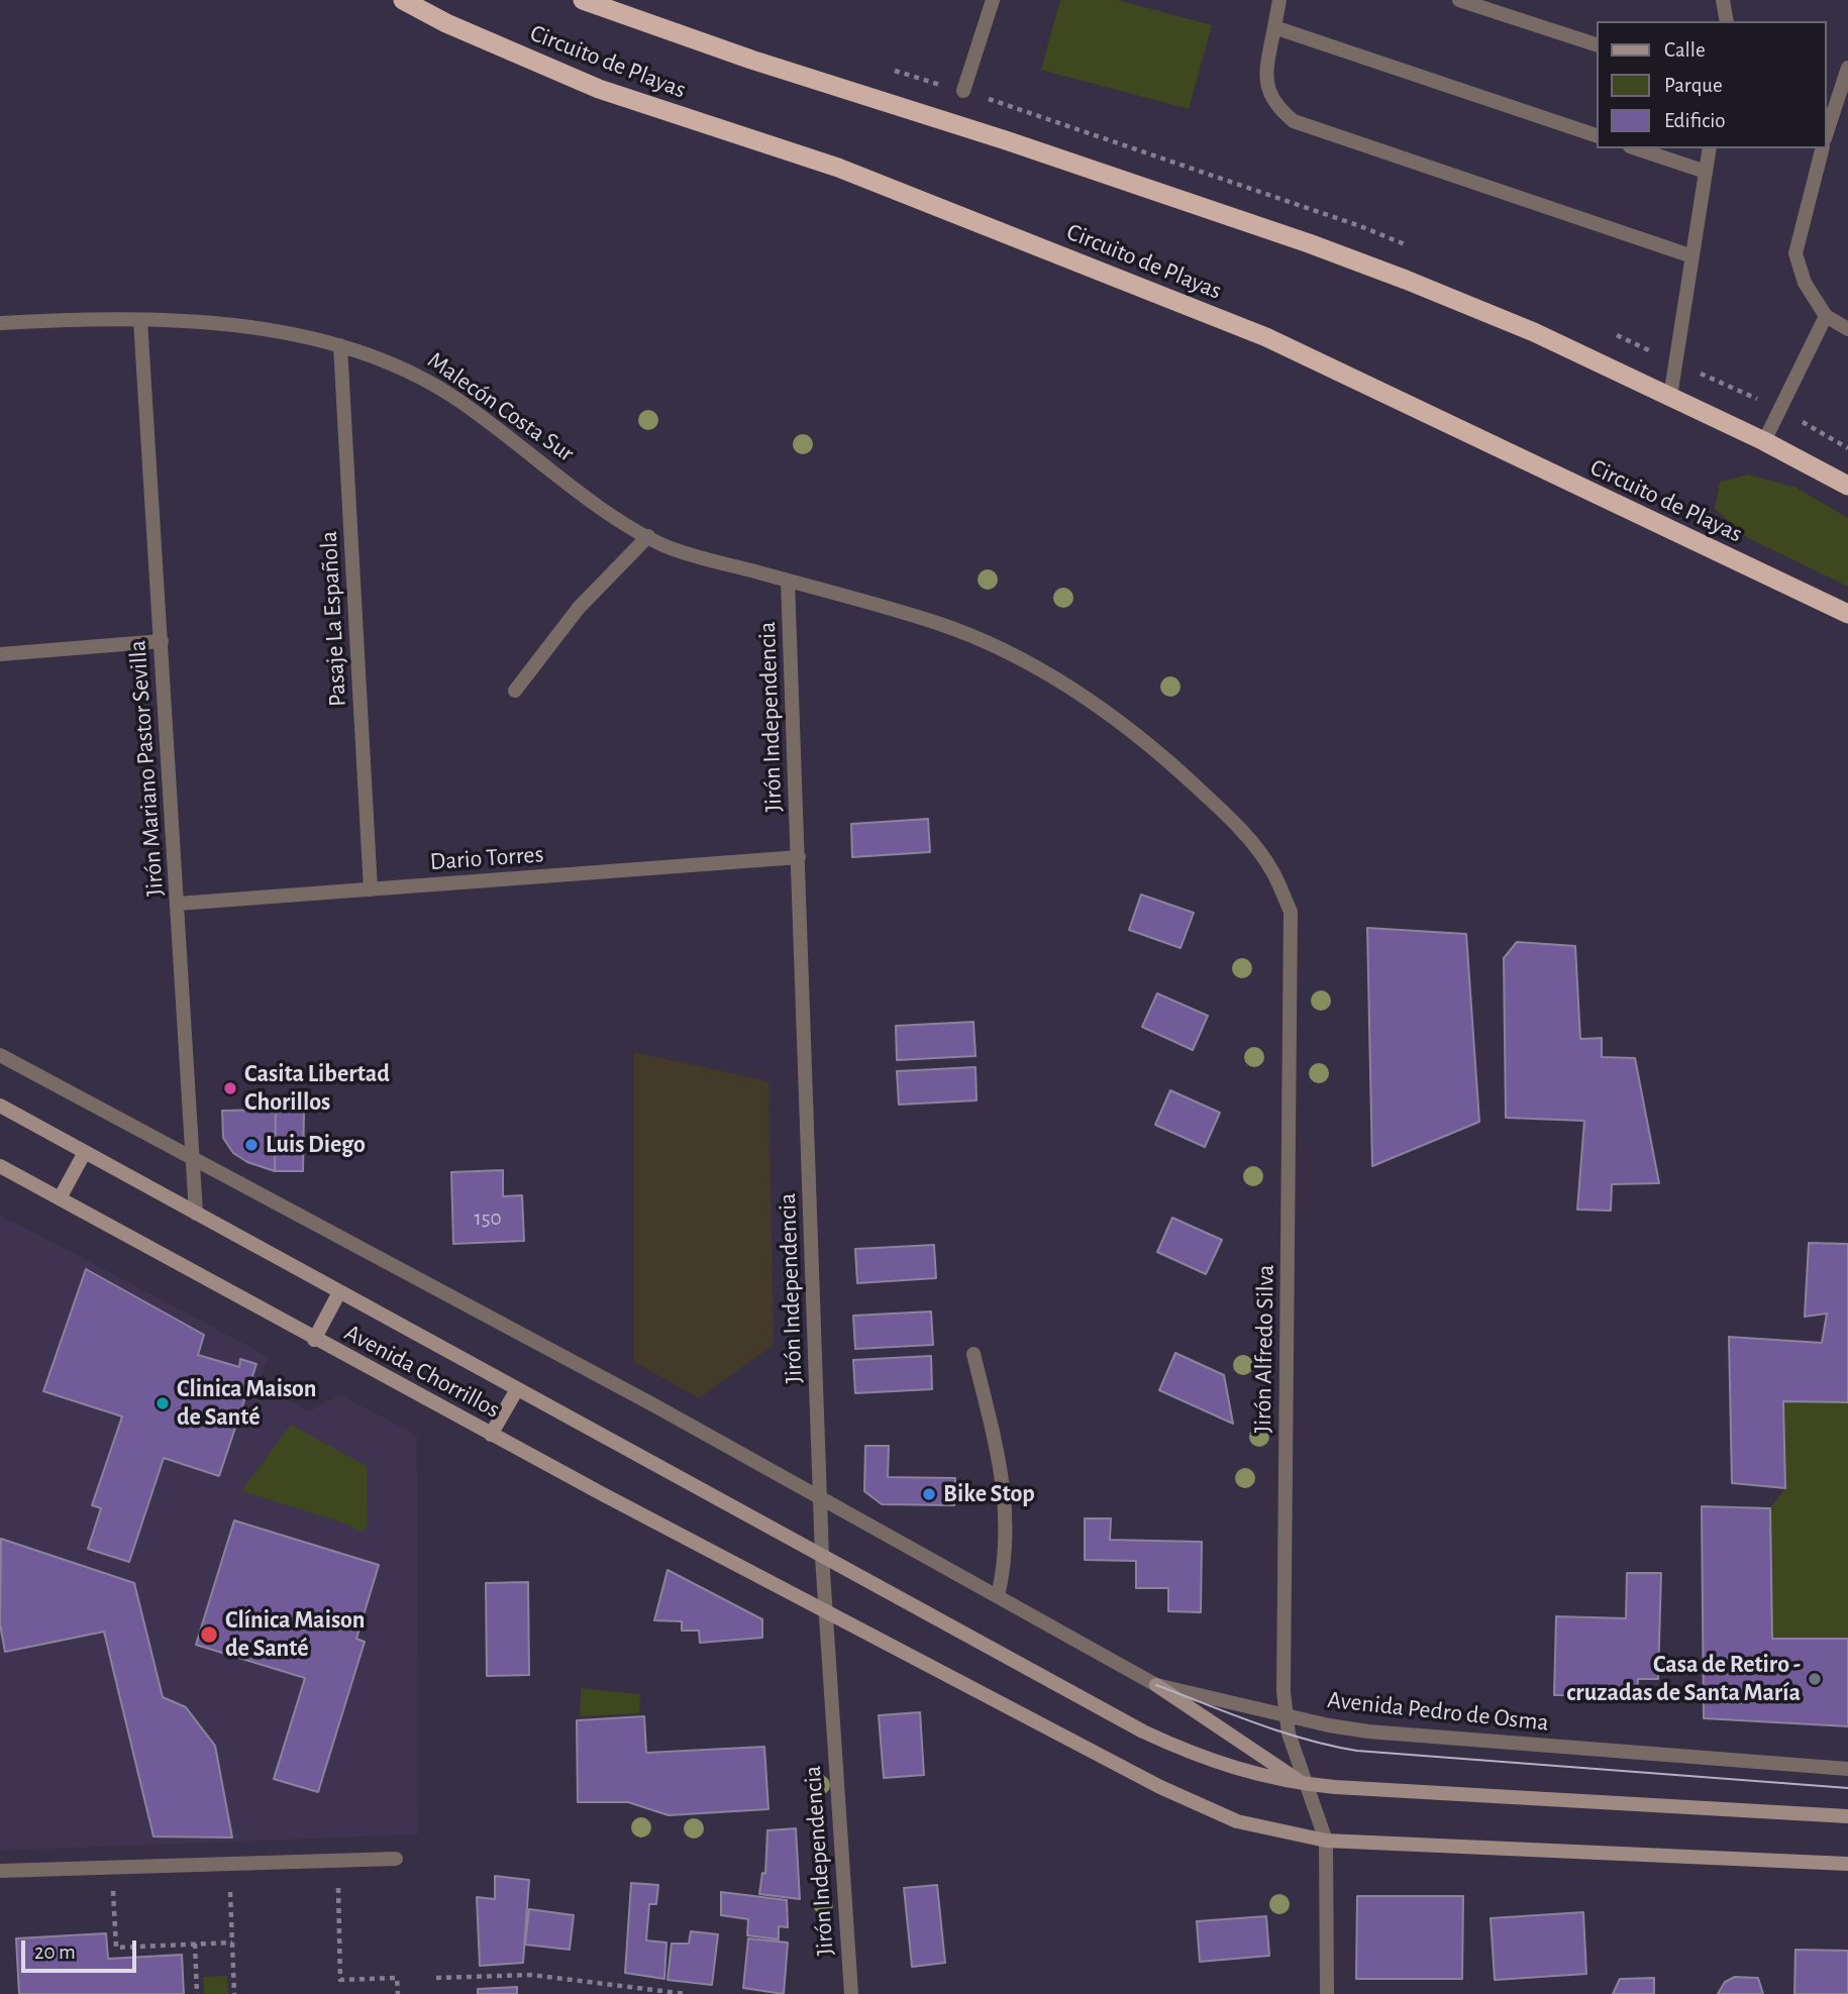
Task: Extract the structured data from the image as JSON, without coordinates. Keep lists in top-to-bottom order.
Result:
{
  "streets": {
    "highway": ["Circuito de Playas"],
    "main road": ["Avenida Chorrillos"],
    "street": [
      "Malecón Costa Sur",
      "Pasaje La Española",
      "Jirón Independencia",
      "Jirón Mariano Pastor Sevilla",
      "Dario Torres",
      "Jirón Alfredo Silva",
      "Avenida Pedro de Osma"
    ]
  },
  "crossings": [
    ["Malecón Costa Sur", "Pasaje La Española"],
    ["Malecón Costa Sur", "Jirón Independencia"],
    ["Malecón Costa Sur", "Jirón Mariano Pastor Sevilla"],
    ["Malecón Costa Sur", "Jirón Alfredo Silva"],
    ["Pasaje La Española", "Dario Torres"],
    ["Jirón Independencia", "Dario Torres"],
    ["Jirón Independencia", "Avenida Chorrillos"],
    ["Jirón Independencia", "Avenida Pedro de Osma"],
    ["Jirón Mariano Pastor Sevilla", "Dario Torres"],
    ["Jirón Mariano Pastor Sevilla", "Avenida Chorrillos"],
    ["Jirón Alfredo Silva", "Avenida Pedro de Osma"]
  ],
  "places": [
    "Casita Libertad Chorillos",
    "Luis Diego",
    "Clinica Maison de Santé",
    "Bike Stop",
    "Clínica Maison de Santé",
    "Casa de Retiro - cruzadas de Santa María"
  ],
  "house_numbers": ["150"],
  "legend": ["Calle", "Parque", "Edificio"],
  "scale_bar": "20 m"
}
